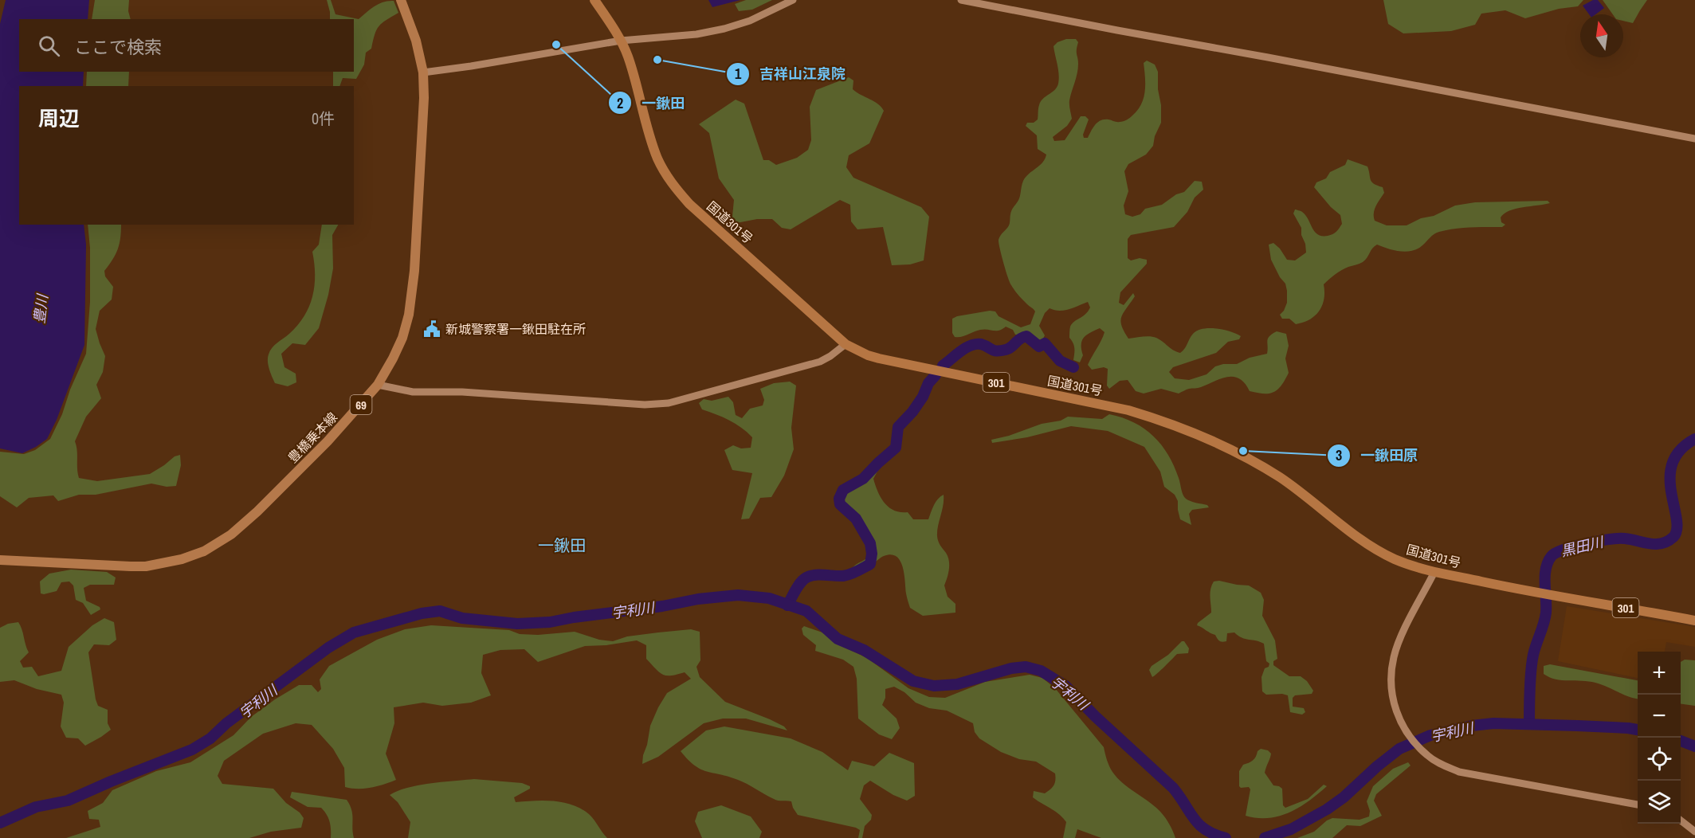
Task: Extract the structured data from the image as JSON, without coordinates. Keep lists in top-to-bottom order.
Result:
{
  "streets": {
    "highway": ["国道301号", "301"],
    "main road": ["69", "豊橋乗本線"]
  },
  "districts": ["一鍬田"],
  "water": ["豊川", "黒田川", "宇利川"],
  "places": {
    "other": ["一鍬田", "吉祥山江泉院", "一鍬田原"],
    "public building": ["新城警察署一鍬田駐在所"]
  },
  "north": "top",
  "page": {
    "search": "ここで検索",
    "heading": ["周辺", "0件"],
    "map_buttons": ["+", "−"]
  }
}
